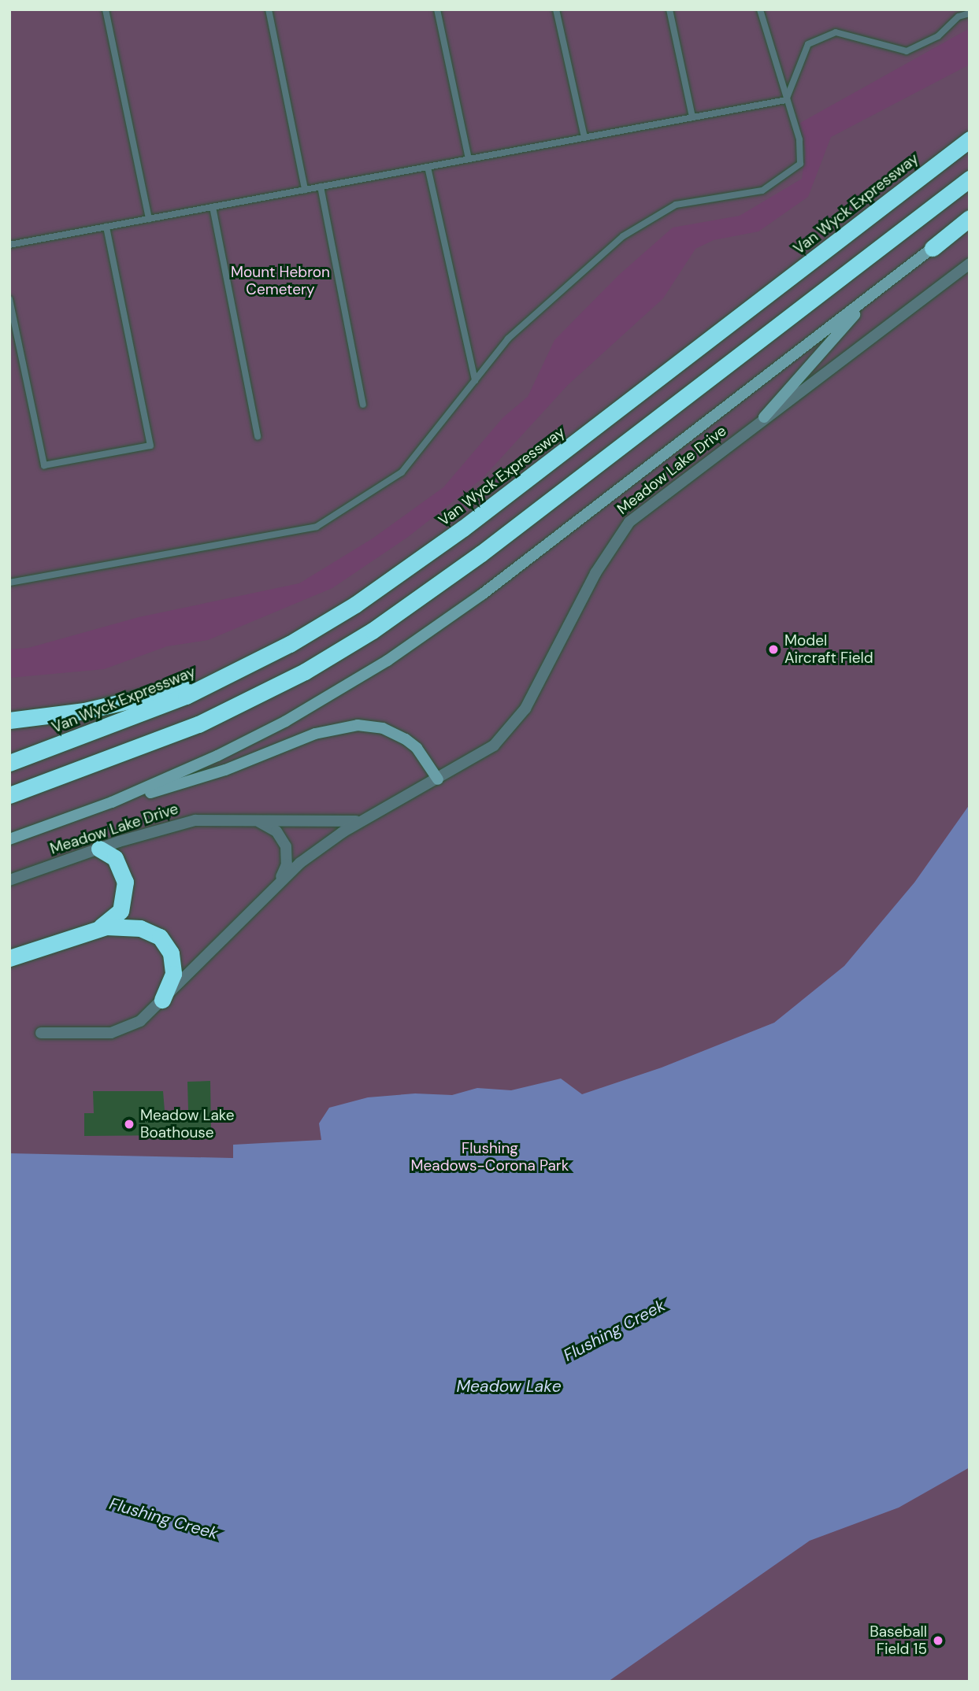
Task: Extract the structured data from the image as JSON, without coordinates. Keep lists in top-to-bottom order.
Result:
{
  "streets": {
    "highway": ["Van Wyck Expressway"],
    "street": ["Meadow Lake Drive"]
  },
  "water": ["Flushing Creek", "Meadow Lake"],
  "parks": ["Mount Hebron Cemetery", "Flushing Meadows-Corona Park"],
  "places": ["Model Aircraft Field", "Meadow Lake Boathouse", "Baseball Field 15"]
}
